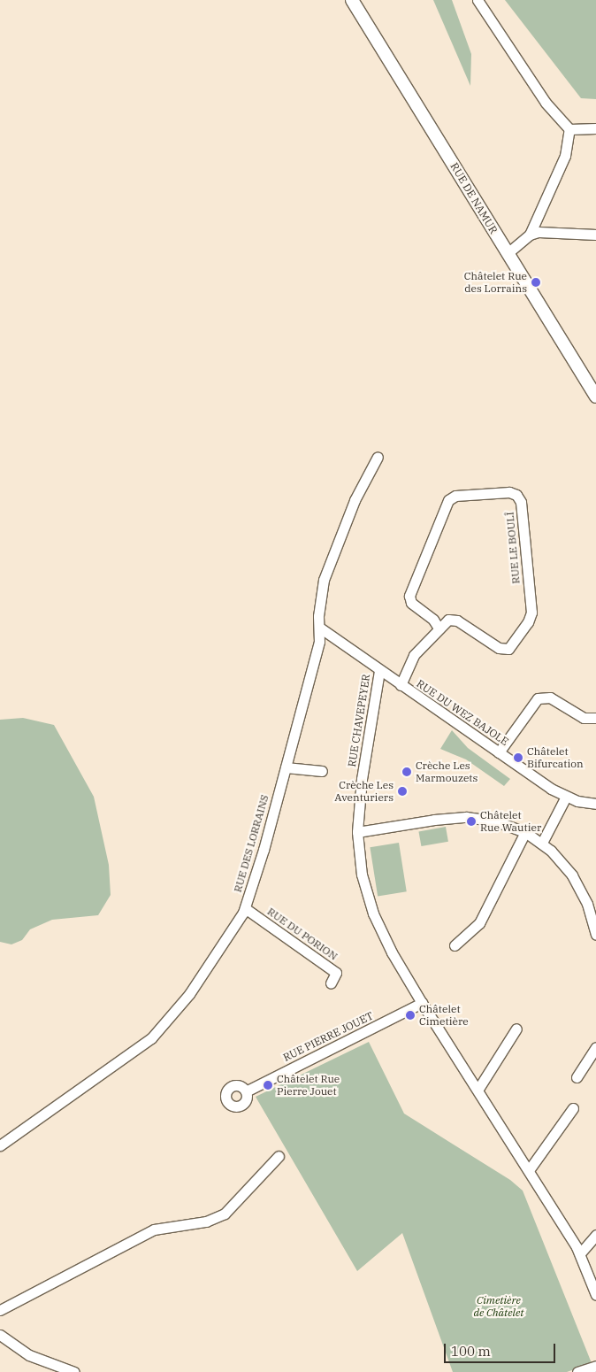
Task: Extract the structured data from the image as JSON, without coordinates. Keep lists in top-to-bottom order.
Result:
{
  "streets": {
    "main road": ["RUE DE NAMUR"],
    "street": [
      "RUE LE BOULÎ",
      "RUE DU WEZ BAJOLE",
      "RUE CHAVEPEYER",
      "RUE DES LORRAINS",
      "RUE DU PORION",
      "RUE PIERRE JOUET"
    ]
  },
  "crossings": [
    ["RUE DU WEZ BAJOLE", "RUE CHAVEPEYER"],
    ["RUE DU WEZ BAJOLE", "RUE DES LORRAINS"],
    ["RUE CHAVEPEYER", "RUE PIERRE JOUET"],
    ["RUE DES LORRAINS", "RUE DU PORION"]
  ],
  "parks": ["Cimetière de Châtelet"],
  "places": [
    "Châtelet Rue des Lorrains",
    "Châtelet Bifurcation",
    "Crèche Les Marmouzets",
    "Crèche Les Aventuriers",
    "Châtelet Rue Wautier",
    "Châtelet Cimetière",
    "Châtelet Rue Pierre Jouet"
  ],
  "scale_bar": "100 m"
}
